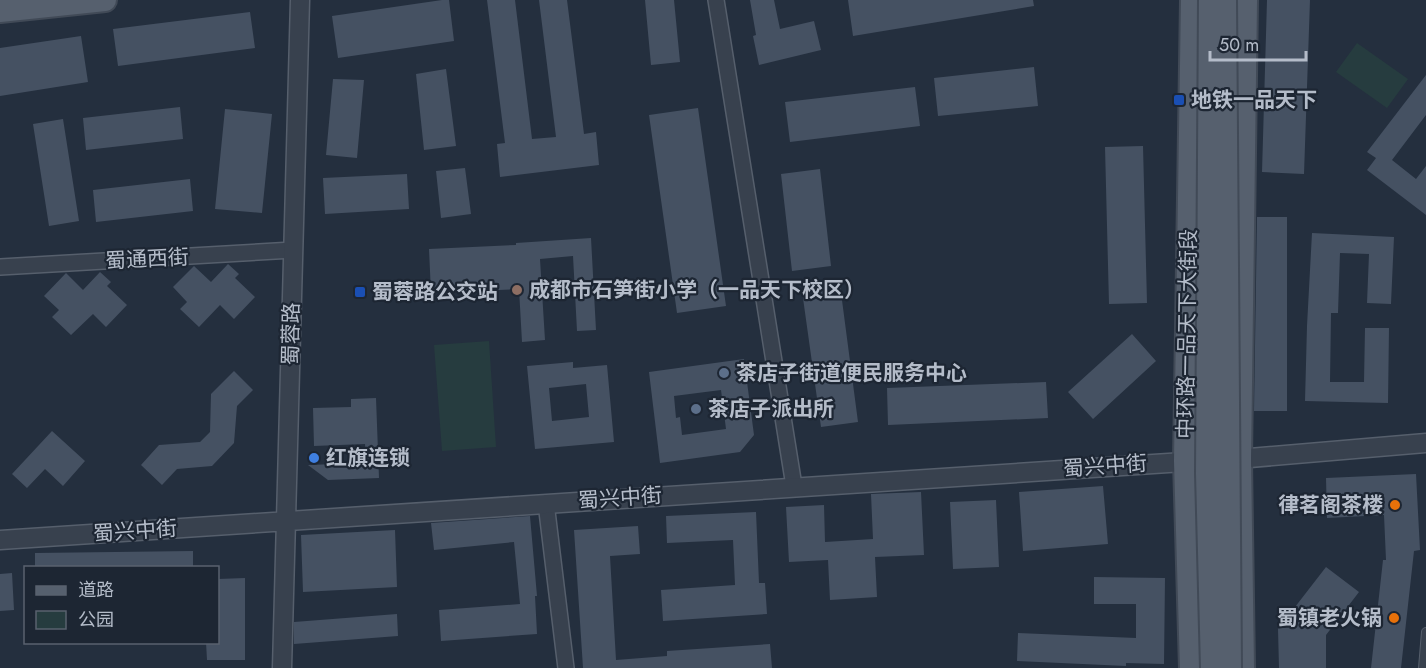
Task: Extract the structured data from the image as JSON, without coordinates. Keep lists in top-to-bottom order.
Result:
{
  "streets": {
    "main road": ["中环路一品天下大街段"],
    "street": ["蜀通西街", "蜀蓉路", "蜀兴中街"]
  },
  "crossings": [
    ["蜀通西街", "蜀蓉路"],
    ["蜀蓉路", "蜀兴中街"],
    ["中环路一品天下大街段", "蜀兴中街"]
  ],
  "places": {
    "transit": ["地铁一品天下", "蜀蓉路公交站"],
    "other": [
      "成都市石笋街小学（一品天下校区）",
      "茶店子街道便民服务中心",
      "茶店子派出所",
      "红旗连锁",
      "律茗阁茶楼",
      "蜀镇老火锅"
    ]
  },
  "legend": ["道路", "公园"],
  "scale_bar": "50 m"
}
